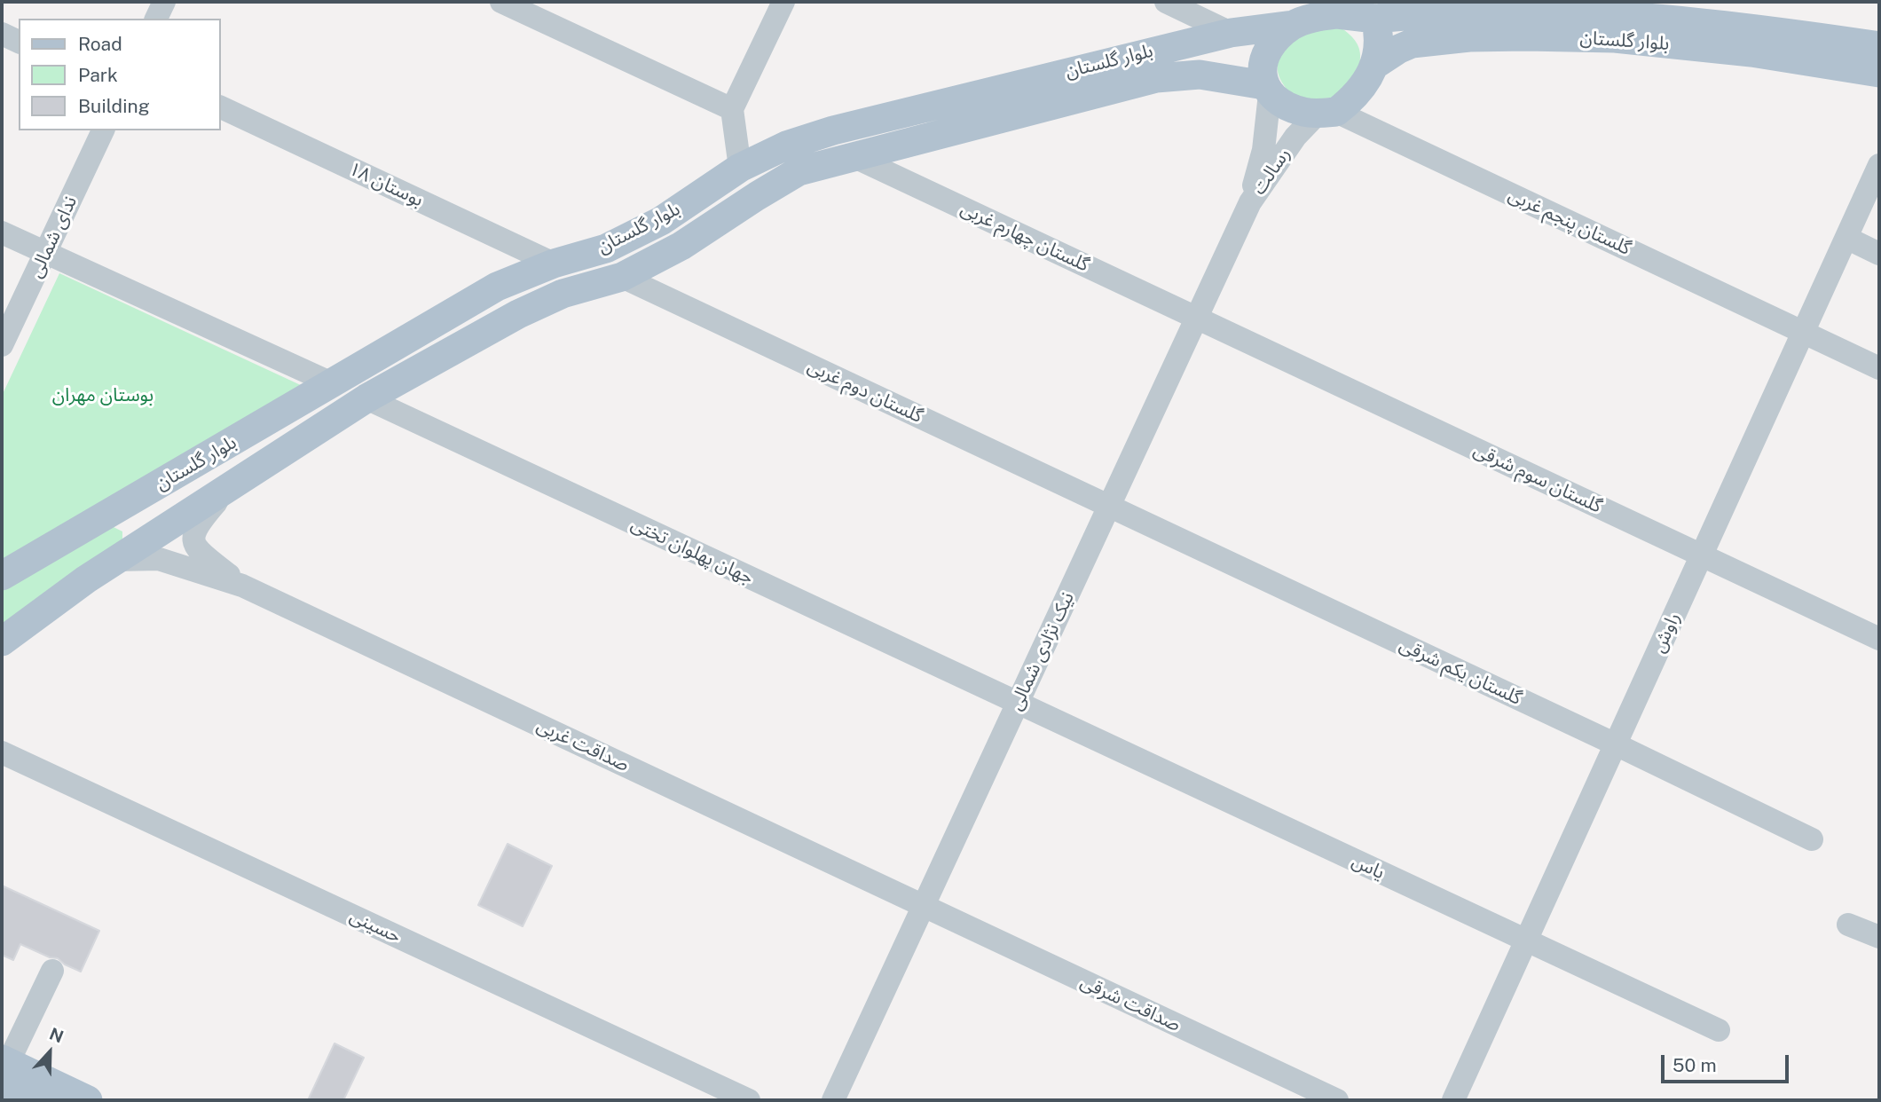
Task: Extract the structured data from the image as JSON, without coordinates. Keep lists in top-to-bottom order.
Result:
{
  "streets": {
    "main road": ["بلوار گلستان"],
    "street": [
      "رسالت",
      "بوستان ۱۸",
      "گلستان پنجم غربی",
      "ندای شمالی",
      "گلستان چهارم غربی",
      "گلستان دوم غربی",
      "گلستان سوم شرقی",
      "جهان پهلوان تختی",
      "راوش",
      "نیک نژادی شمالی",
      "گلستان یکم شرقی",
      "صداقت غربی",
      "یاس",
      "حسینی",
      "صداقت شرقی"
    ]
  },
  "crossings": [
    ["بلوار گلستان", "رسالت"],
    ["بلوار گلستان", "بوستان ۱۸"],
    ["بلوار گلستان", "گلستان پنجم غربی"],
    ["بلوار گلستان", "گلستان چهارم غربی"],
    ["بلوار گلستان", "گلستان دوم غربی"],
    ["بلوار گلستان", "جهان پهلوان تختی"],
    ["بلوار گلستان", "صداقت غربی"],
    ["رسالت", "گلستان پنجم غربی"],
    ["رسالت", "نیک نژادی شمالی"],
    ["گلستان پنجم غربی", "راوش"],
    ["گلستان چهارم غربی", "گلستان سوم شرقی"],
    ["گلستان چهارم غربی", "نیک نژادی شمالی"],
    ["گلستان دوم غربی", "نیک نژادی شمالی"],
    ["گلستان دوم غربی", "گلستان یکم شرقی"],
    ["گلستان سوم شرقی", "راوش"],
    ["گلستان سوم شرقی", "نیک نژادی شمالی"],
    ["جهان پهلوان تختی", "نیک نژادی شمالی"],
    ["جهان پهلوان تختی", "یاس"],
    ["راوش", "گلستان یکم شرقی"],
    ["راوش", "یاس"],
    ["نیک نژادی شمالی", "گلستان یکم شرقی"],
    ["نیک نژادی شمالی", "صداقت غربی"],
    ["نیک نژادی شمالی", "یاس"],
    ["نیک نژادی شمالی", "صداقت شرقی"],
    ["صداقت غربی", "صداقت شرقی"]
  ],
  "parks": ["بوستان مهران"],
  "legend": ["Road", "Park", "Building"],
  "scale_bar": "50 m",
  "north": "top"
}
